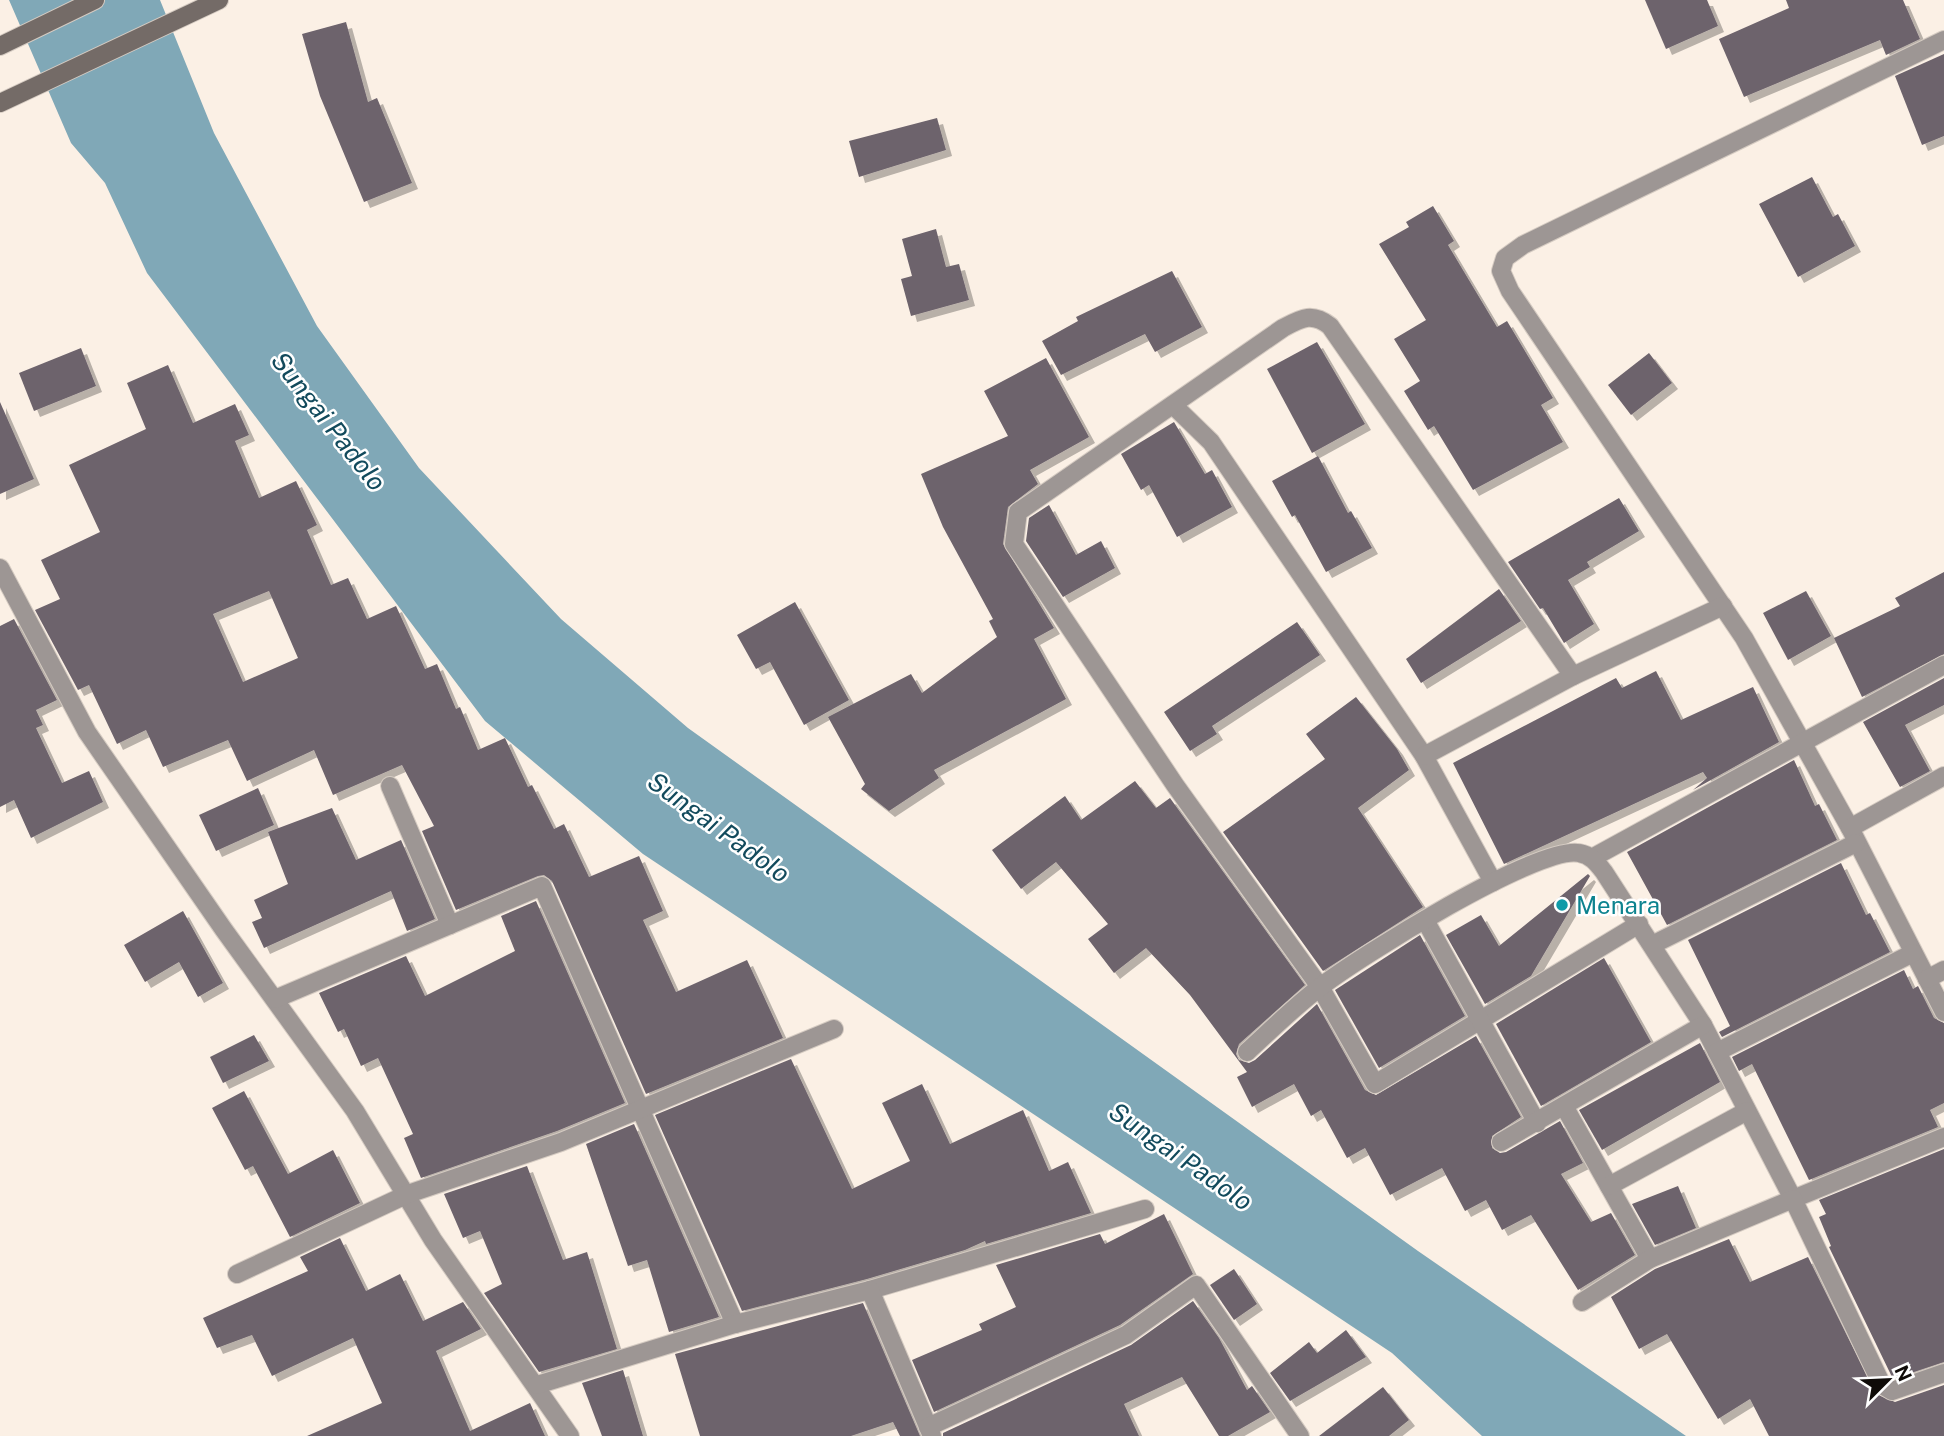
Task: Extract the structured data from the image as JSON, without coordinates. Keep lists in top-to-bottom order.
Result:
{
  "water": ["Sungai Padolo"],
  "places": ["Menara"],
  "north": "top right"
}
